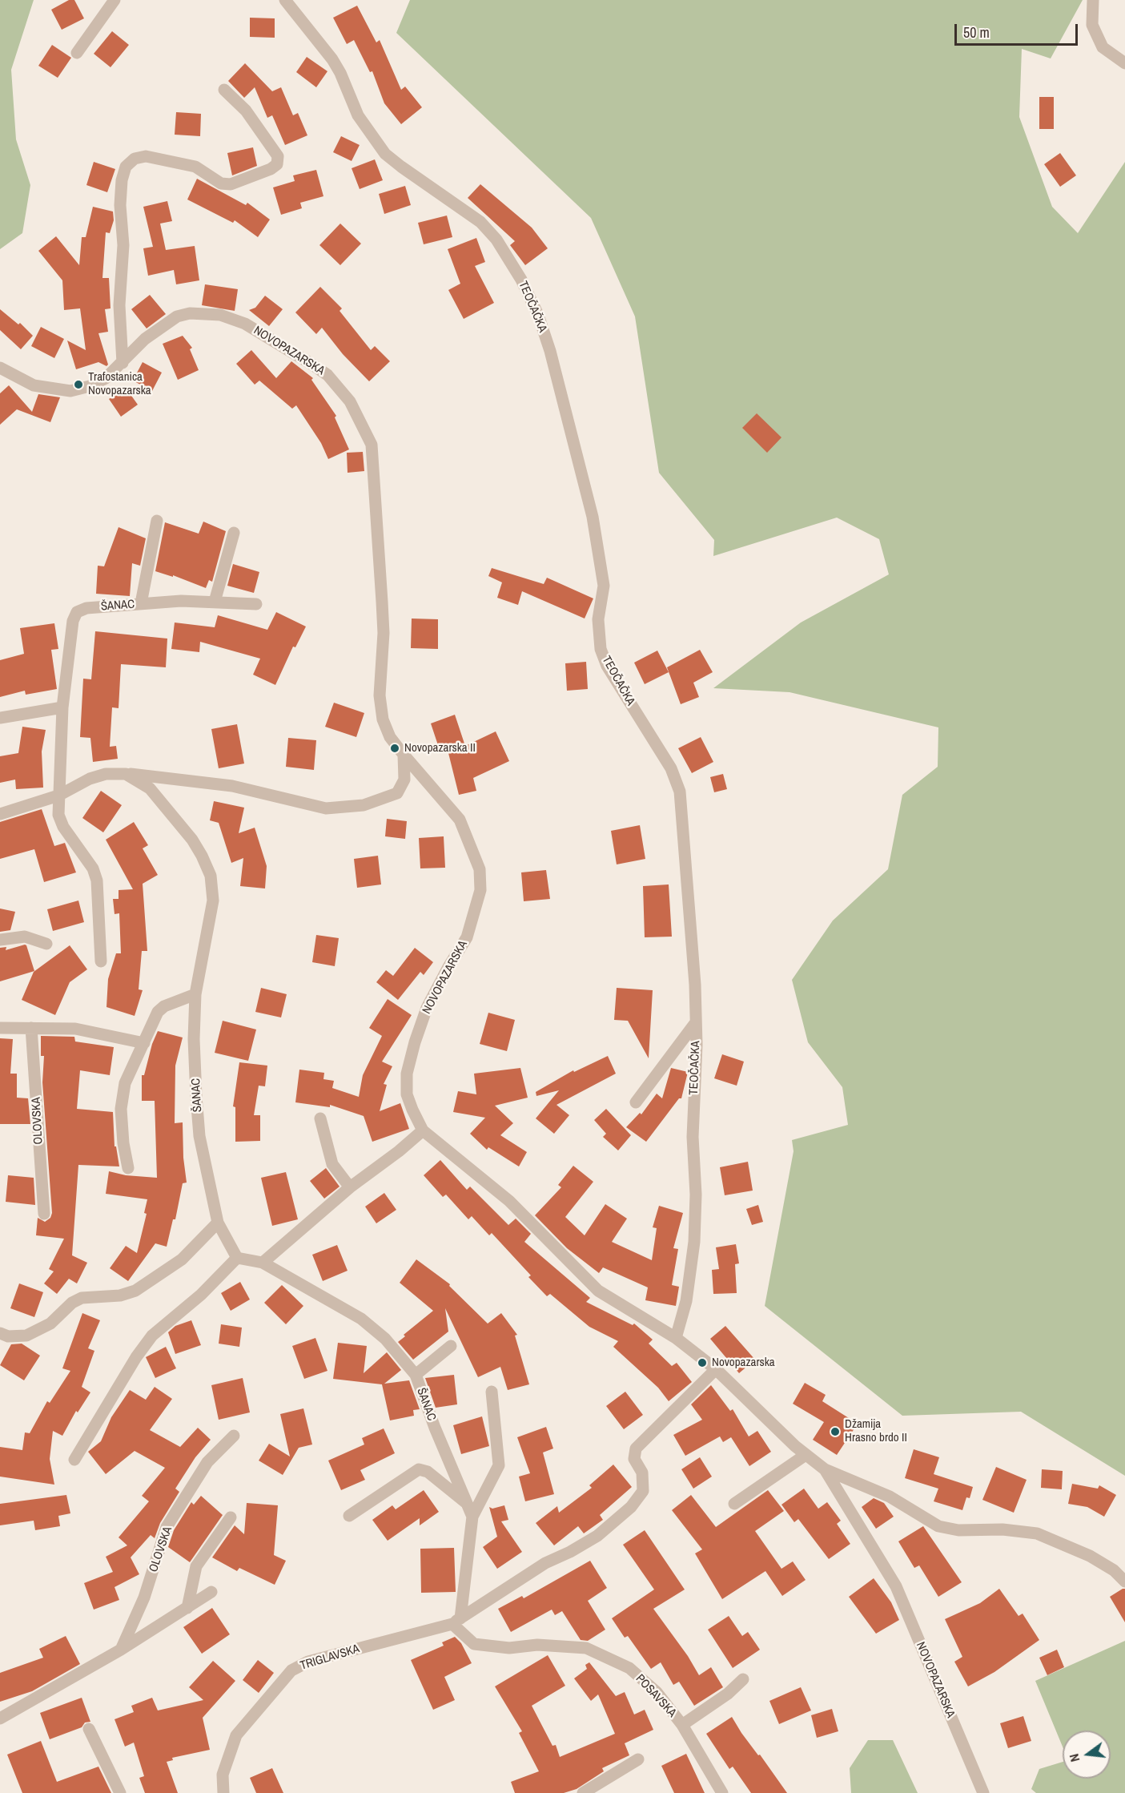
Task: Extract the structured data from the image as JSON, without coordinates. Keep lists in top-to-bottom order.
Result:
{
  "streets": {
    "street": [
      "TEOČAČKA",
      "NOVOPAZARSKA",
      "ŠANAC",
      "OLOVSKA",
      "TRIGLAVSKA",
      "POSAVSKA"
    ]
  },
  "crossings": [
    ["TEOČAČKA", "NOVOPAZARSKA"],
    ["NOVOPAZARSKA", "TRIGLAVSKA"],
    ["TRIGLAVSKA", "POSAVSKA"]
  ],
  "places": [
    "Trafostanica Novopazarska",
    "Novopazarska II",
    "Novopazarska",
    "Džamija Hrasno brdo II"
  ],
  "scale_bar": "50 m",
  "north": "left"
}
